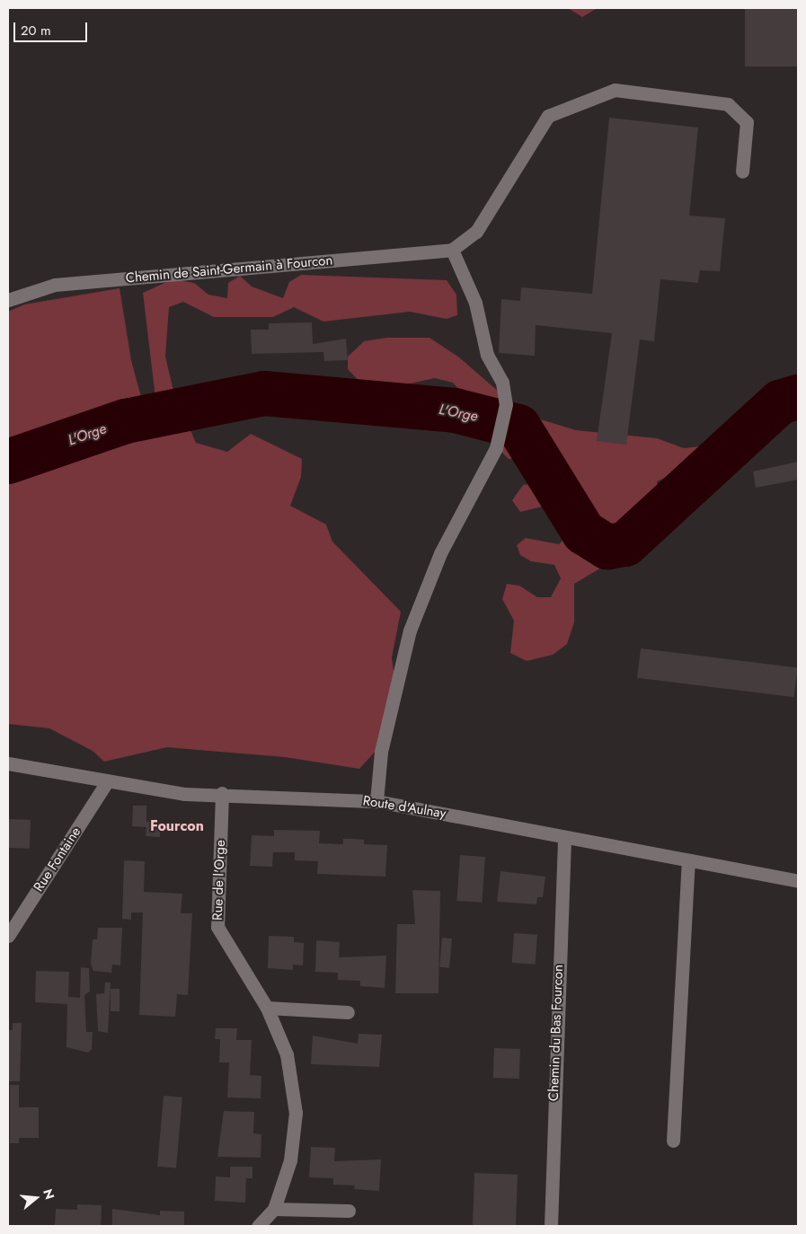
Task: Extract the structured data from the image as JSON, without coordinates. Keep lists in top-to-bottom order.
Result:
{
  "streets": {
    "street": [
      "Chemin de Saint-Germain à Fourcon",
      "Route d'Aulnay",
      "Rue Fontaine",
      "Rue de l'Orge",
      "Chemin du Bas Fourcon"
    ]
  },
  "crossings": [
    ["Route d'Aulnay", "Rue Fontaine"],
    ["Route d'Aulnay", "Rue de l'Orge"],
    ["Route d'Aulnay", "Chemin du Bas Fourcon"]
  ],
  "districts": ["Fourcon"],
  "water": ["L'Orge"],
  "scale_bar": "20 m",
  "north": "right"
}
